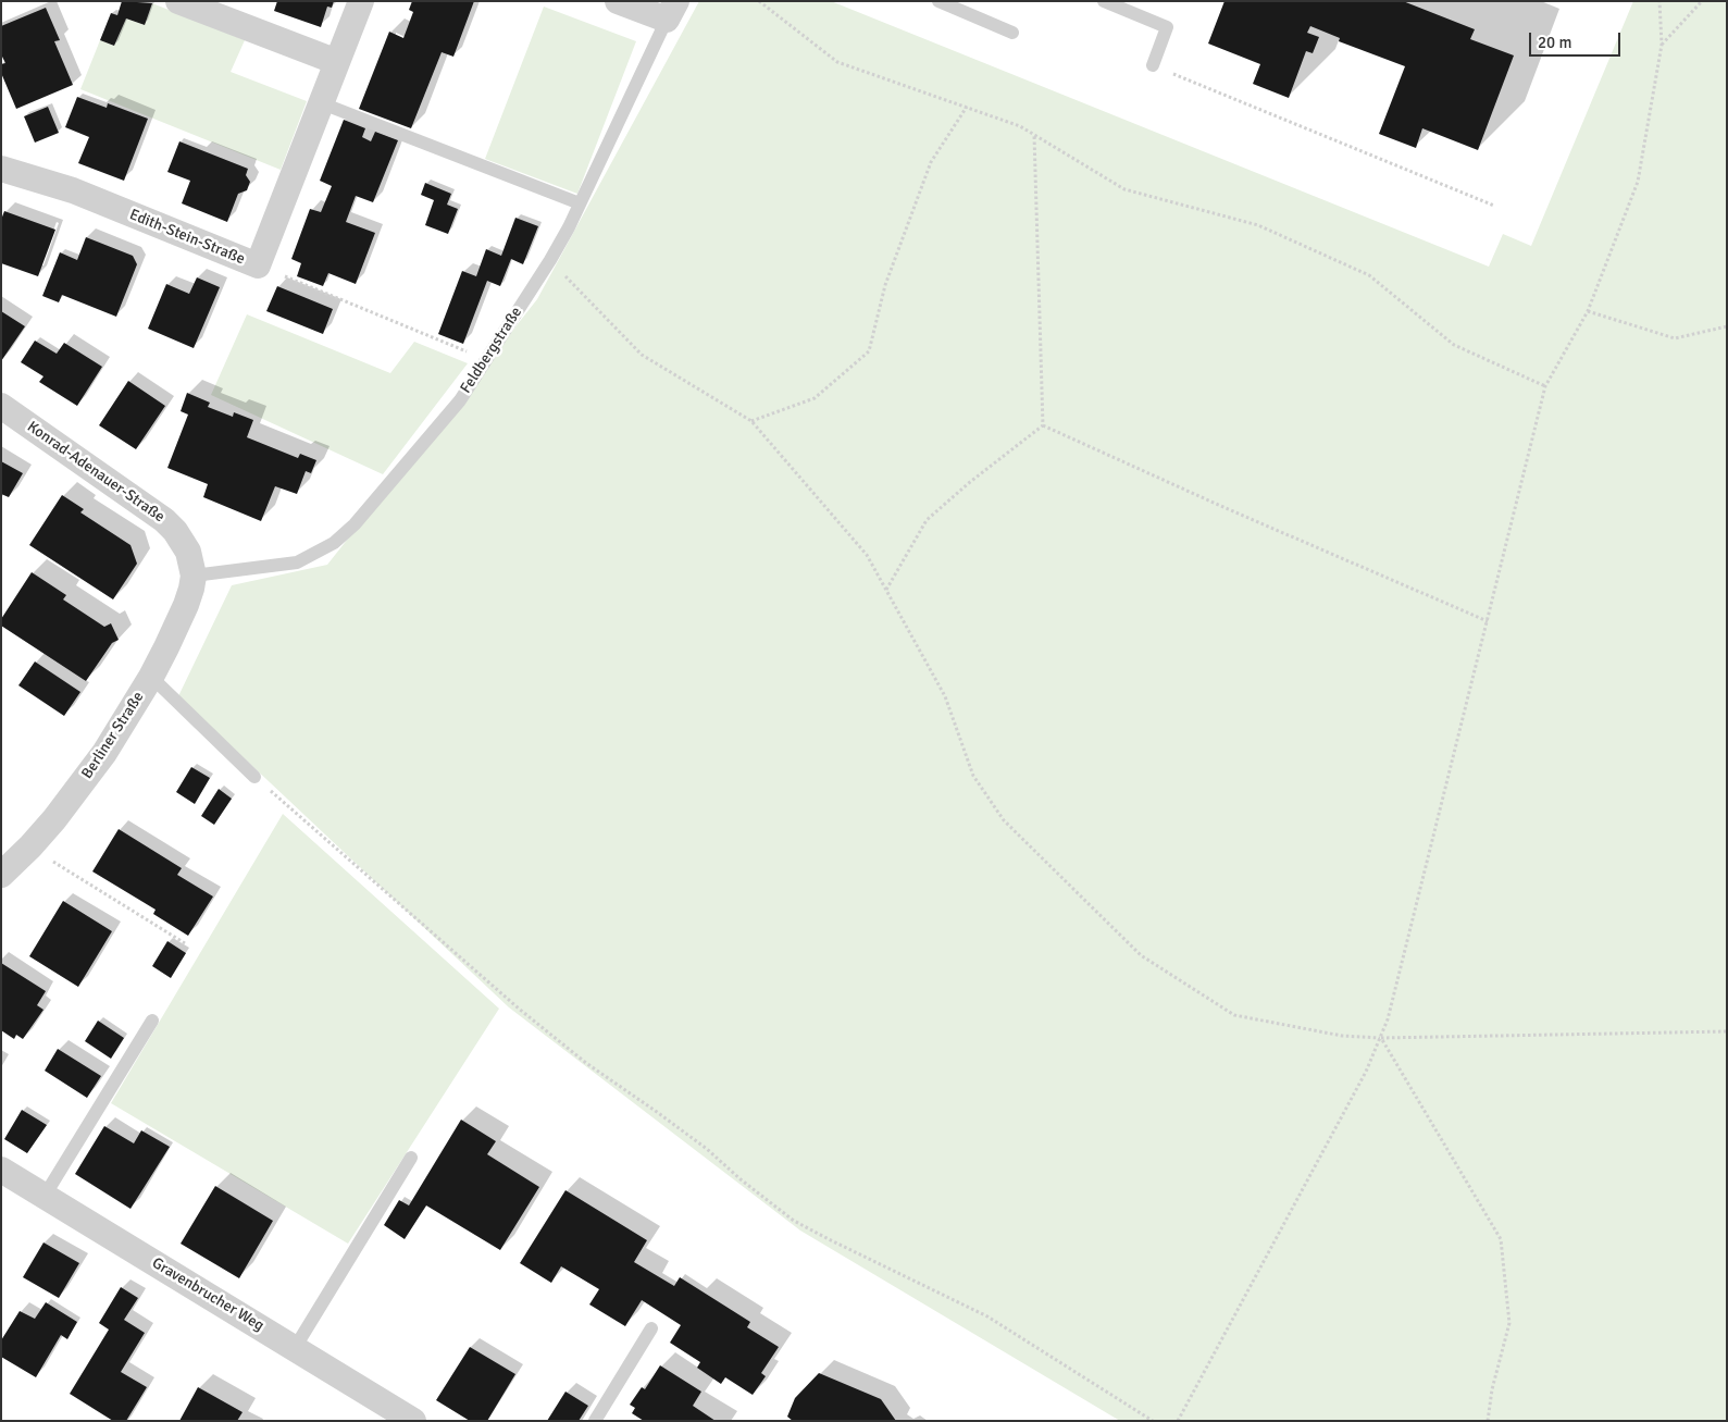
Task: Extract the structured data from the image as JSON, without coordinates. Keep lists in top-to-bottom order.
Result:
{
  "streets": {
    "street": [
      "Edith-Stein-Straße",
      "Konrad-Adenauer-Straße",
      "Berliner Straße",
      "Gravenbrucher Weg"
    ],
    "lane": ["Feldbergstraße"]
  },
  "crossings": [
    ["Feldbergstraße", "Konrad-Adenauer-Straße"],
    ["Feldbergstraße", "Berliner Straße"],
    ["Konrad-Adenauer-Straße", "Berliner Straße"]
  ],
  "scale_bar": "20 m"
}
